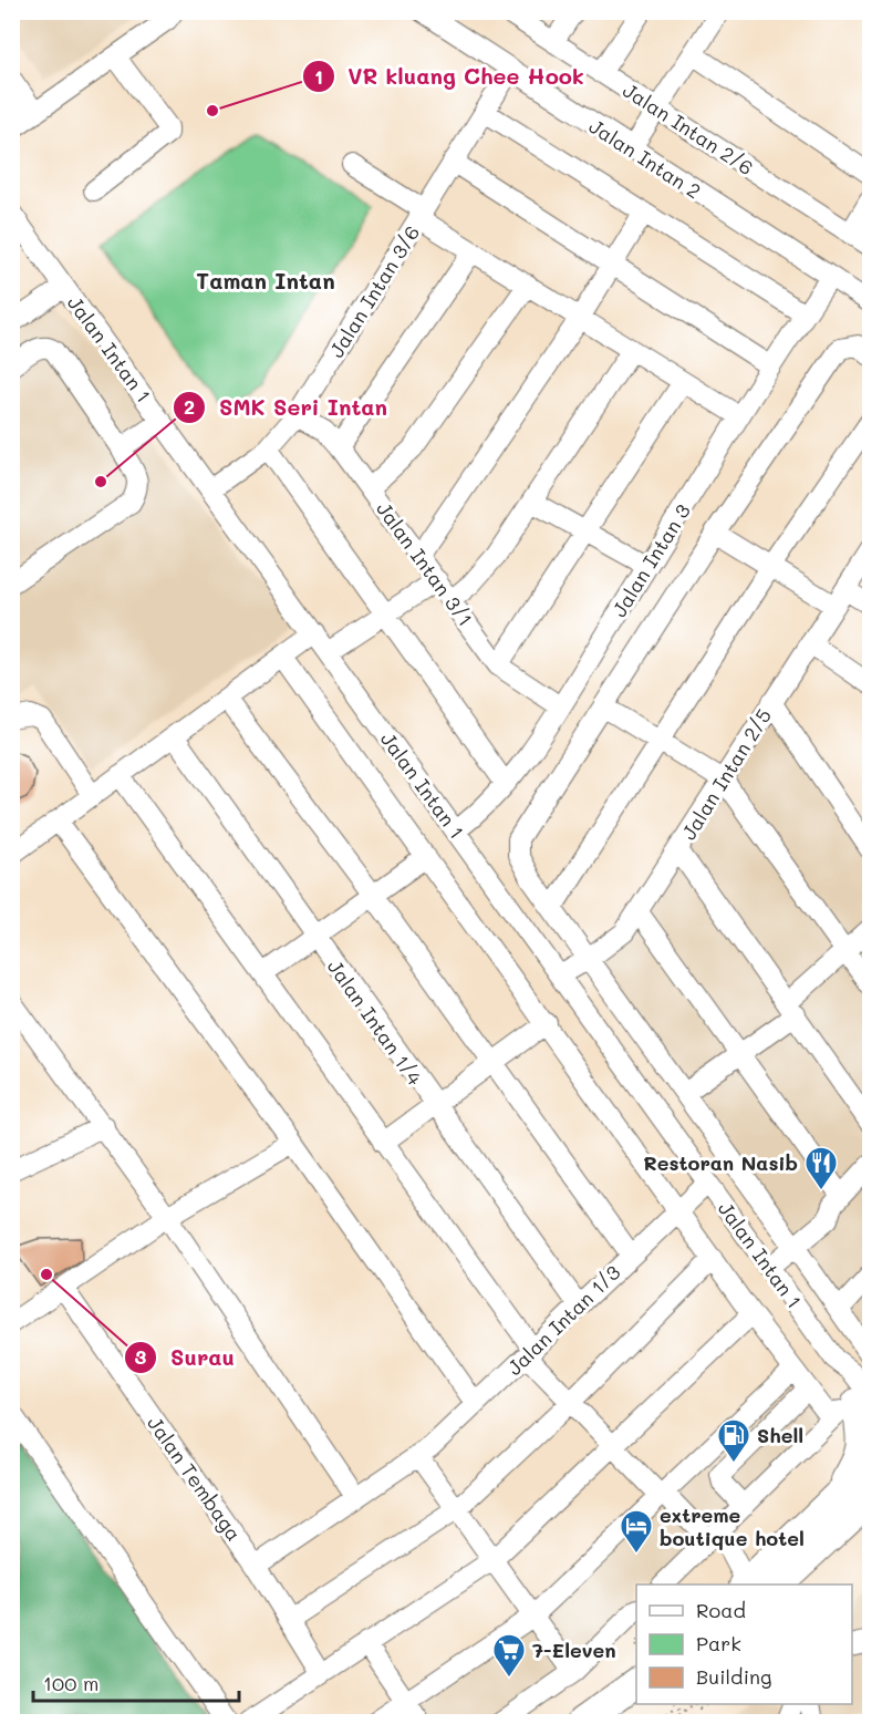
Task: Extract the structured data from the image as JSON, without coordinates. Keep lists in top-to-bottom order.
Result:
{
  "streets": {
    "street": [
      "Jalan Intan 2/6",
      "Jalan Intan 2",
      "Jalan Intan 3/6",
      "Jalan Intan 1",
      "Jalan Intan 3",
      "Jalan Intan 3/1",
      "Jalan Intan 2/5",
      "Jalan Intan 1/4",
      "Jalan Intan 1/3",
      "Jalan Tembaga"
    ]
  },
  "crossings": [
    ["Jalan Intan 2", "Jalan Intan 3/6"],
    ["Jalan Intan 2", "Jalan Intan 3"],
    ["Jalan Intan 3/6", "Jalan Intan 1"],
    ["Jalan Intan 3/6", "Jalan Intan 3/1"],
    ["Jalan Intan 1", "Jalan Intan 3"],
    ["Jalan Intan 1", "Jalan Intan 2/5"],
    ["Jalan Intan 1", "Jalan Intan 1/3"],
    ["Jalan Intan 3", "Jalan Intan 3/1"],
    ["Jalan Intan 1/4", "Jalan Intan 1/3"],
    ["Jalan Intan 1/3", "Jalan Tembaga"]
  ],
  "districts": ["Taman Intan"],
  "places": {
    "other": ["VR kluang Chee Hook", "SMK Seri Intan", "Surau"],
    "restaurant": ["Restoran Nasib"],
    "fuel station": ["Shell"],
    "hotel": ["extreme boutique hotel"],
    "supermarket": ["7-Eleven"]
  },
  "legend": ["Road", "Park", "Building"],
  "scale_bar": "100 m"
}
